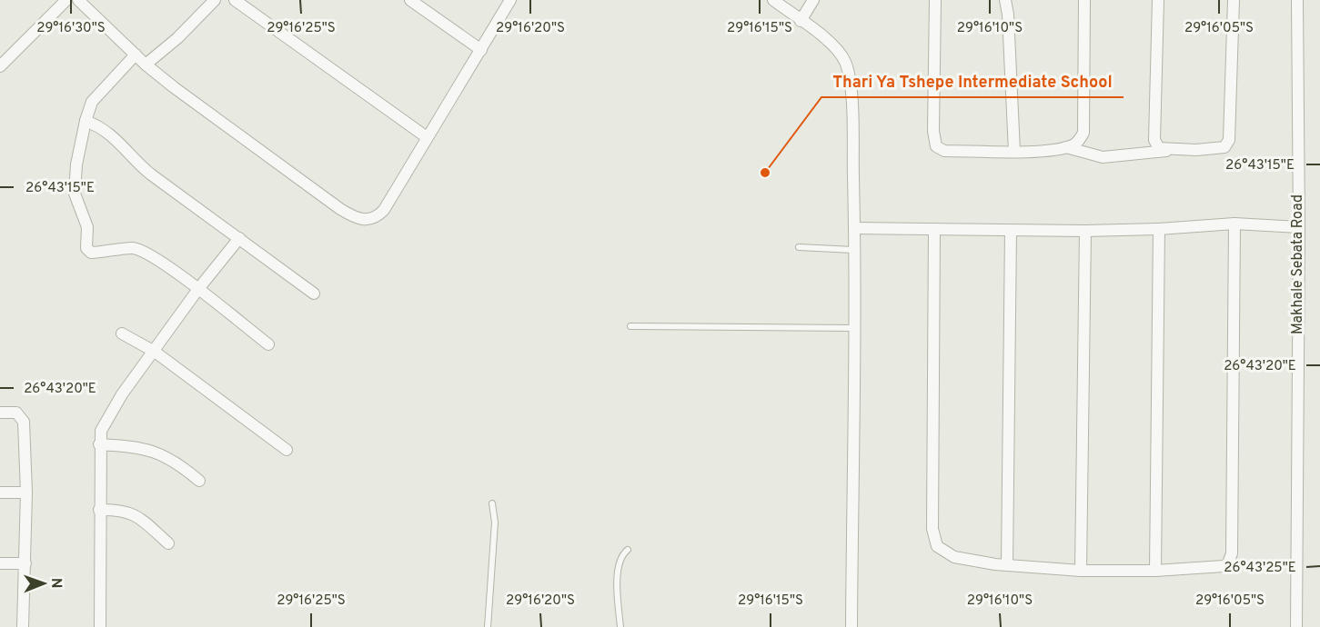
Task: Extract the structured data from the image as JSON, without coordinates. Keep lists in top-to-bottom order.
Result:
{
  "streets": {
    "street": ["Makhale Sebata Road"]
  },
  "places": ["Thari Ya Tshepe Intermediate School"],
  "north": "right",
  "coordinates": [
    "29°16'30\"S",
    "29°16'25\"S",
    "29°16'20\"S",
    "29°16'15\"S",
    "29°16'10\"S",
    "29°16'05\"S",
    "26°43'15\"E",
    "26°43'20\"E",
    "26°43'25\"E"
  ]
}
